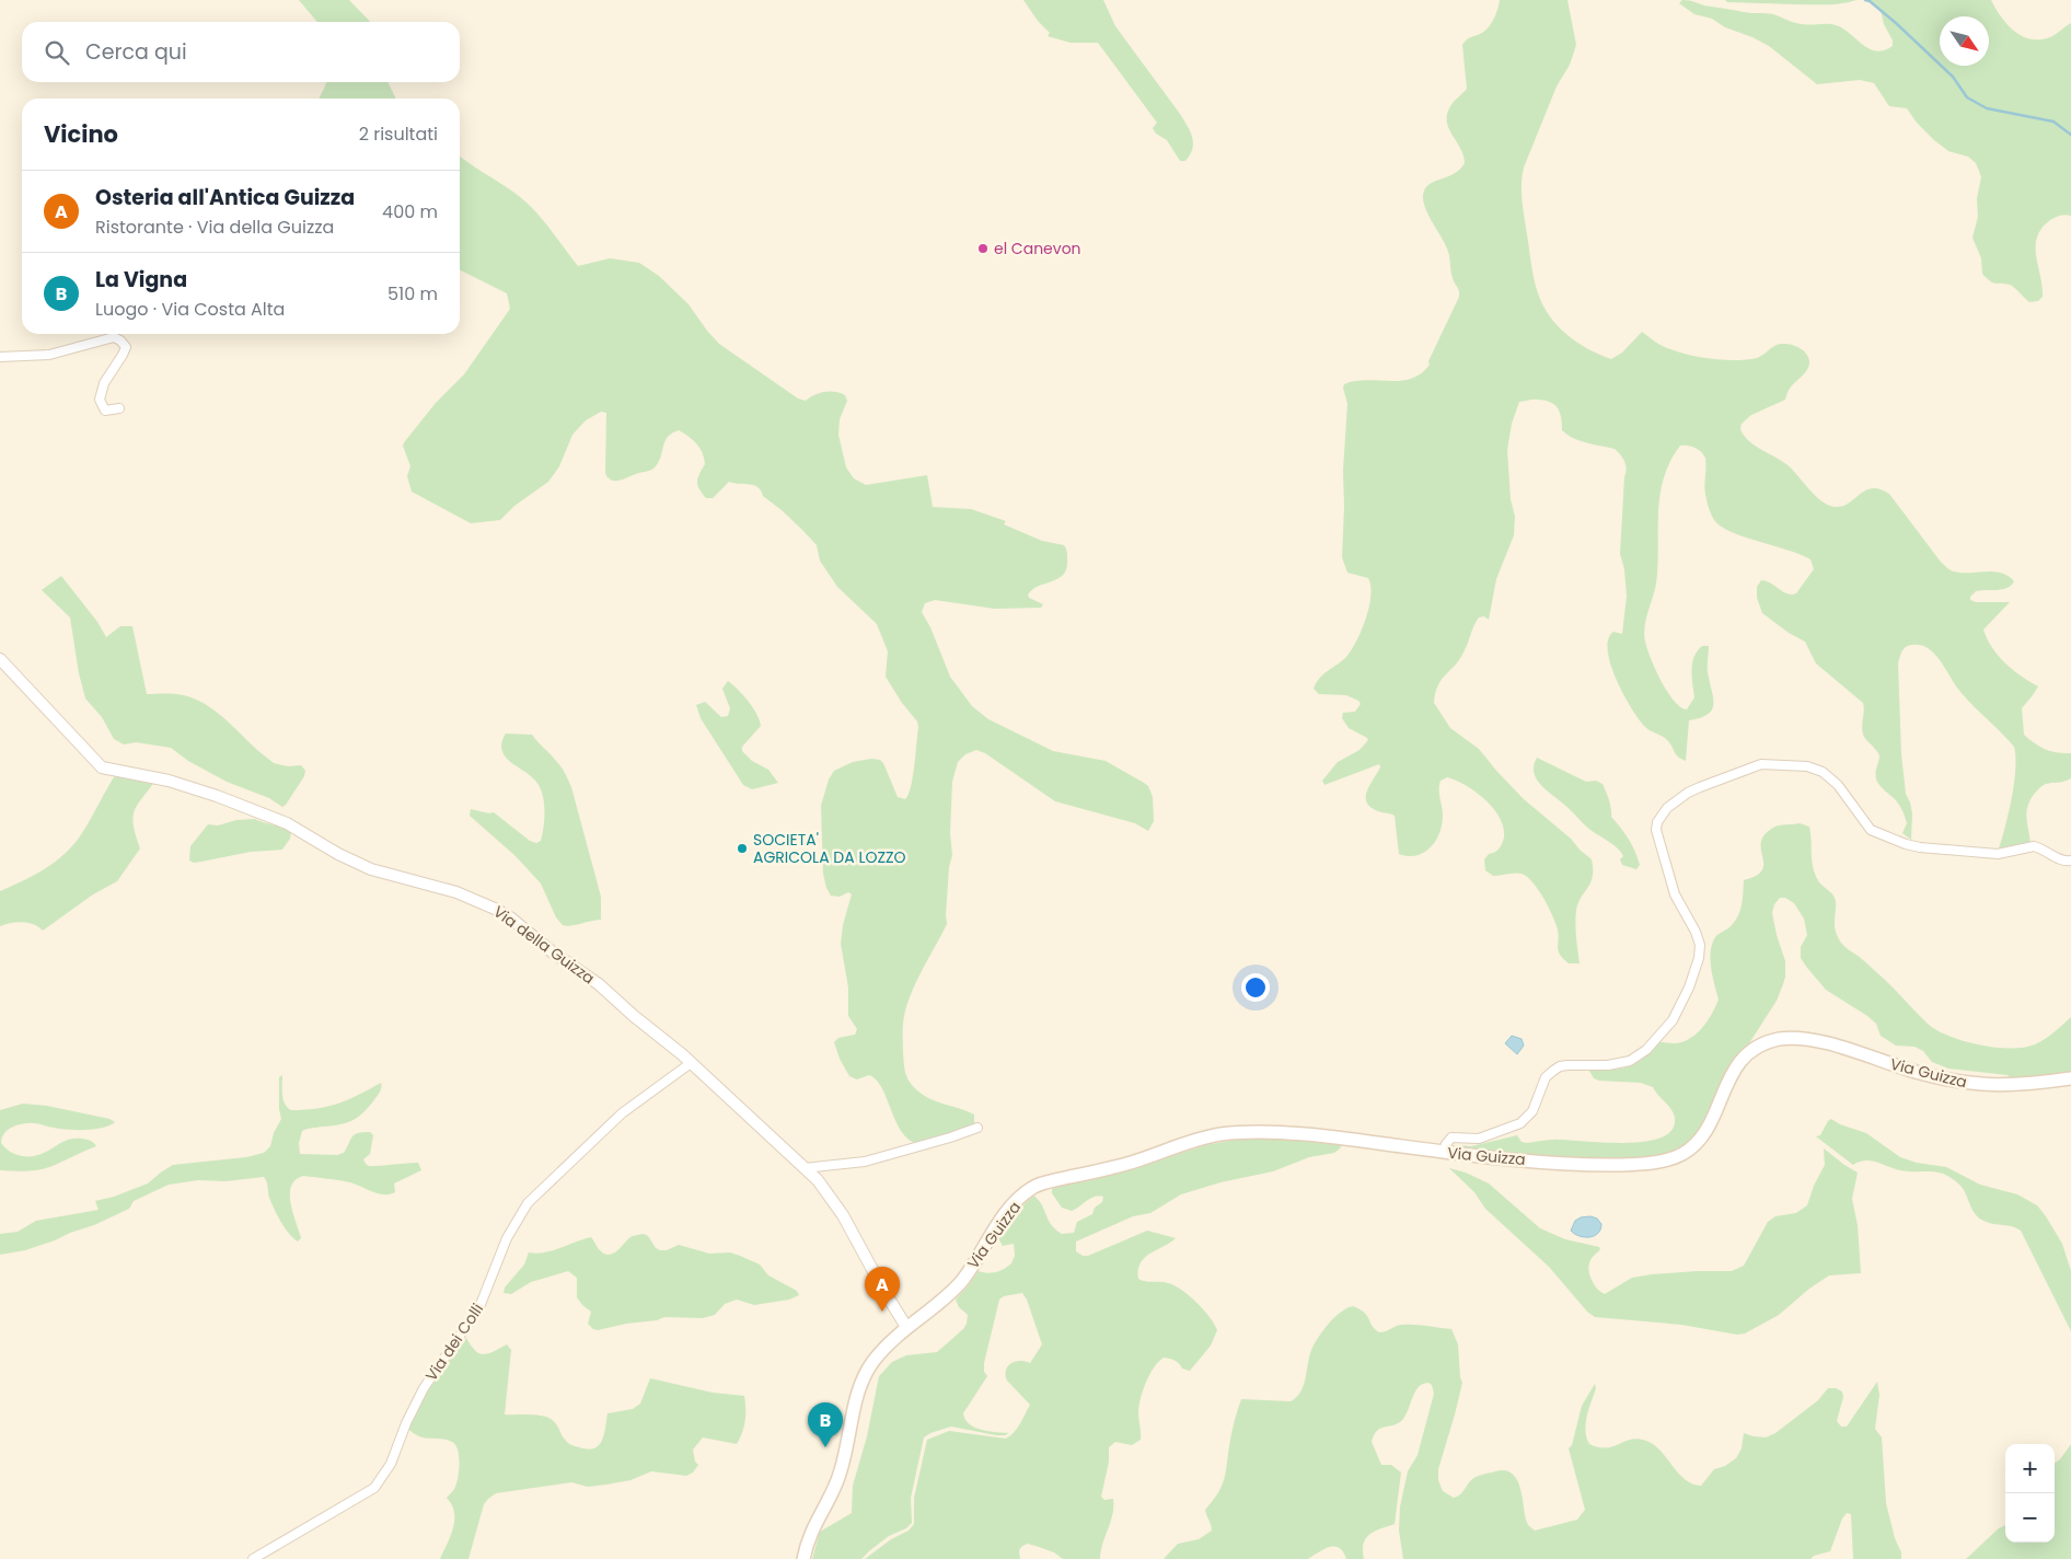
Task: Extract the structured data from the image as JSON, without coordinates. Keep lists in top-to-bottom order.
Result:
{
  "streets": {
    "main road": ["Via Guizza"],
    "street": ["Via della Guizza", "Via dei Colli"]
  },
  "crossings": [
    ["Via della Guizza", "Via Guizza"],
    ["Via della Guizza", "Via dei Colli"]
  ],
  "places": ["el Canevon", "SOCIETA' AGRICOLA DA LOZZO"],
  "north": "bottom right",
  "page": {
    "search": "Cerca qui",
    "heading": ["Vicino", "2 risultati"],
    "list": [
      {
        "mark": "A",
        "name": "Osteria all'Antica Guizza",
        "note": "Ristorante · Via della Guizza",
        "value": "400 m"
      },
      {
        "mark": "B",
        "name": "La Vigna",
        "note": "Luogo · Via Costa Alta",
        "value": "510 m"
      }
    ],
    "pins": ["A", "B"],
    "map_buttons": ["+", "−"]
  }
}
